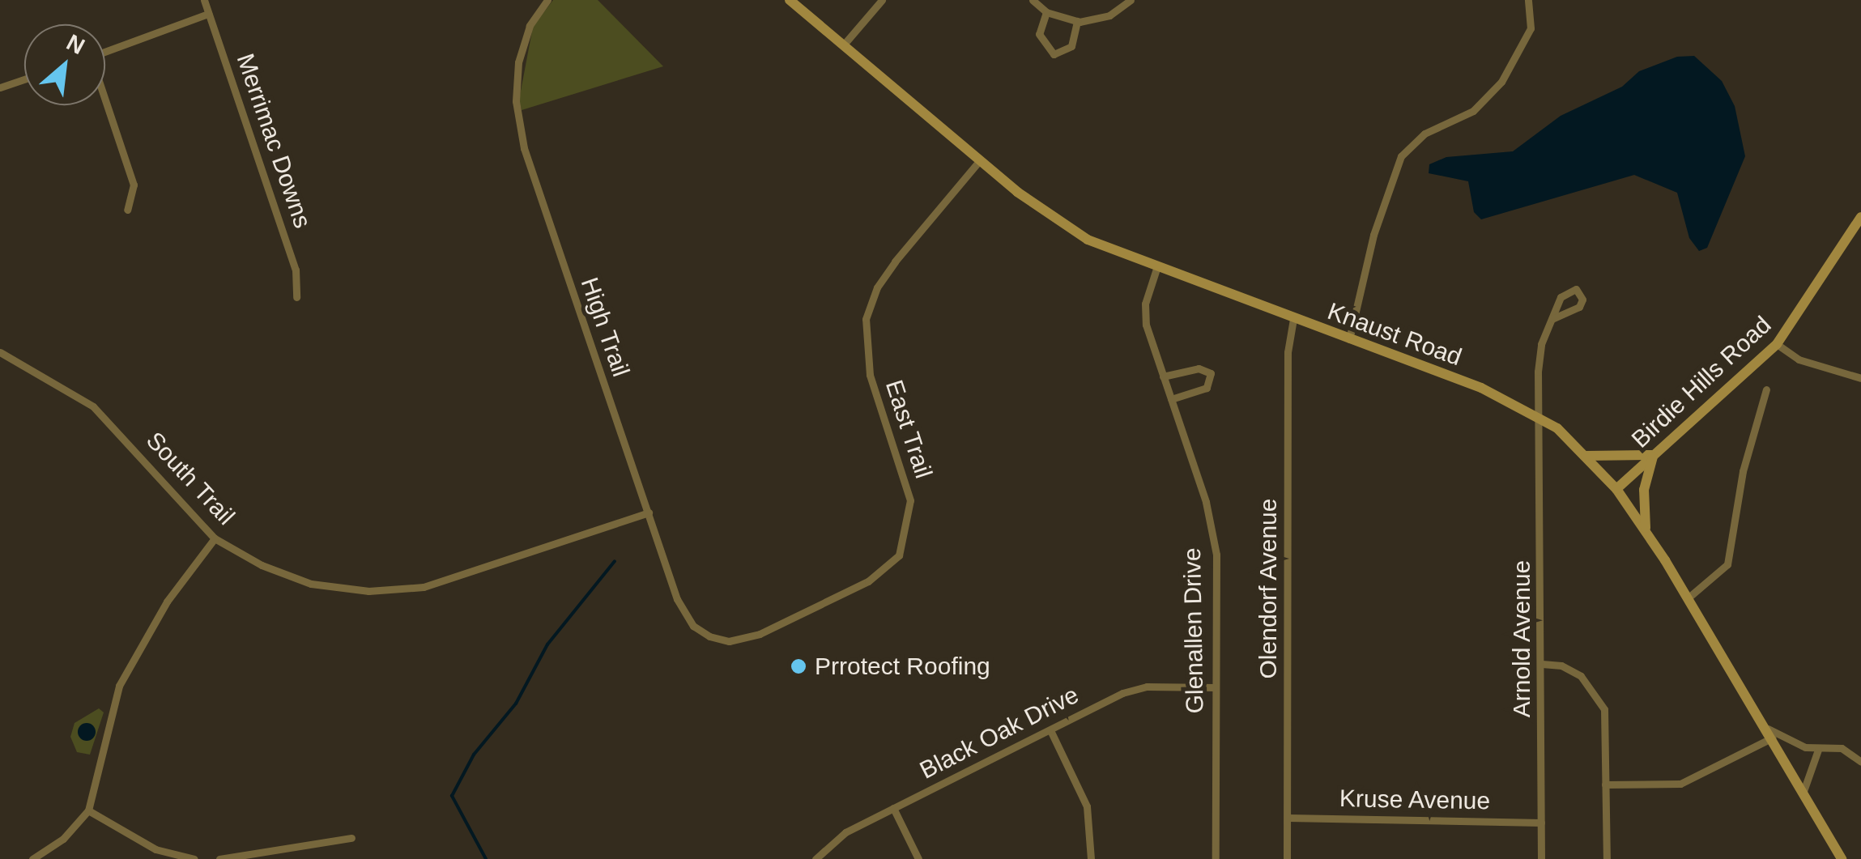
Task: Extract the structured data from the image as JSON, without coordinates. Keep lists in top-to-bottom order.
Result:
{
  "streets": {
    "main road": ["Knaust Road", "Birdie Hills Road"],
    "street": [
      "Merrimac Downs",
      "High Trail",
      "East Trail",
      "South Trail",
      "Olendorf Avenue",
      "Glenallen Drive",
      "Arnold Avenue",
      "Black Oak Drive",
      "Kruse Avenue"
    ]
  },
  "crossings": [
    ["High Trail", "East Trail"],
    ["High Trail", "South Trail"],
    ["Knaust Road", "Birdie Hills Road"],
    ["Knaust Road", "East Trail"],
    ["Knaust Road", "Olendorf Avenue"],
    ["Knaust Road", "Glenallen Drive"],
    ["Knaust Road", "Arnold Avenue"],
    ["Olendorf Avenue", "Kruse Avenue"],
    ["Glenallen Drive", "Black Oak Drive"],
    ["Arnold Avenue", "Kruse Avenue"]
  ],
  "places": ["Prrotect Roofing"],
  "north": "top right"
}
